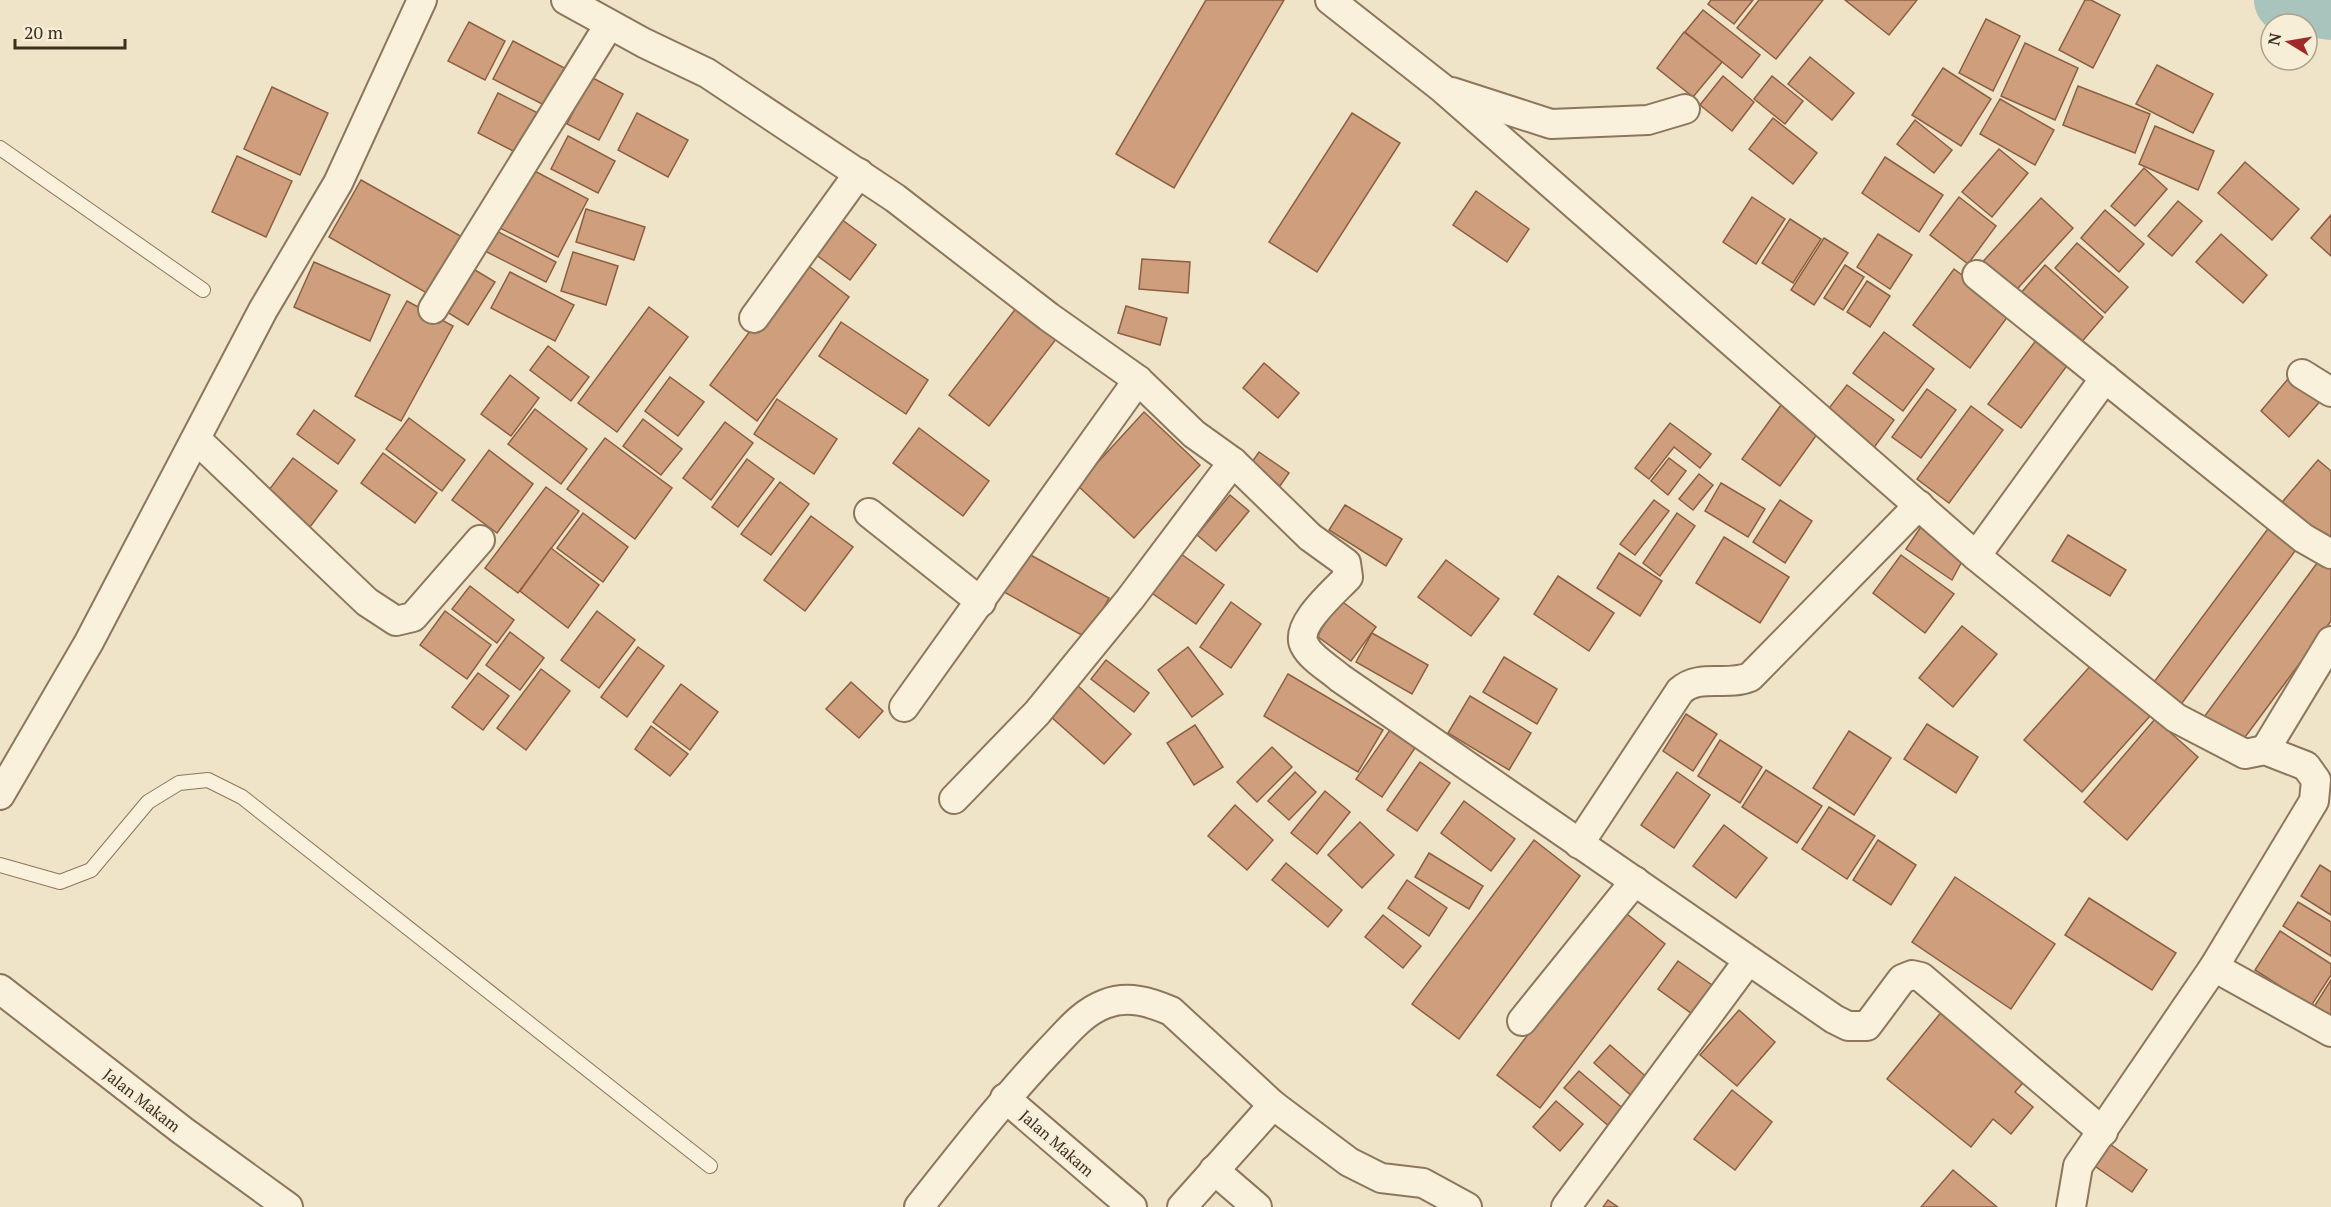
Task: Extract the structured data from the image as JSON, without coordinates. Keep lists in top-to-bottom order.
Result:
{
  "streets": {
    "street": ["Jalan Makam"]
  },
  "scale_bar": "20 m",
  "north": "left"
}
